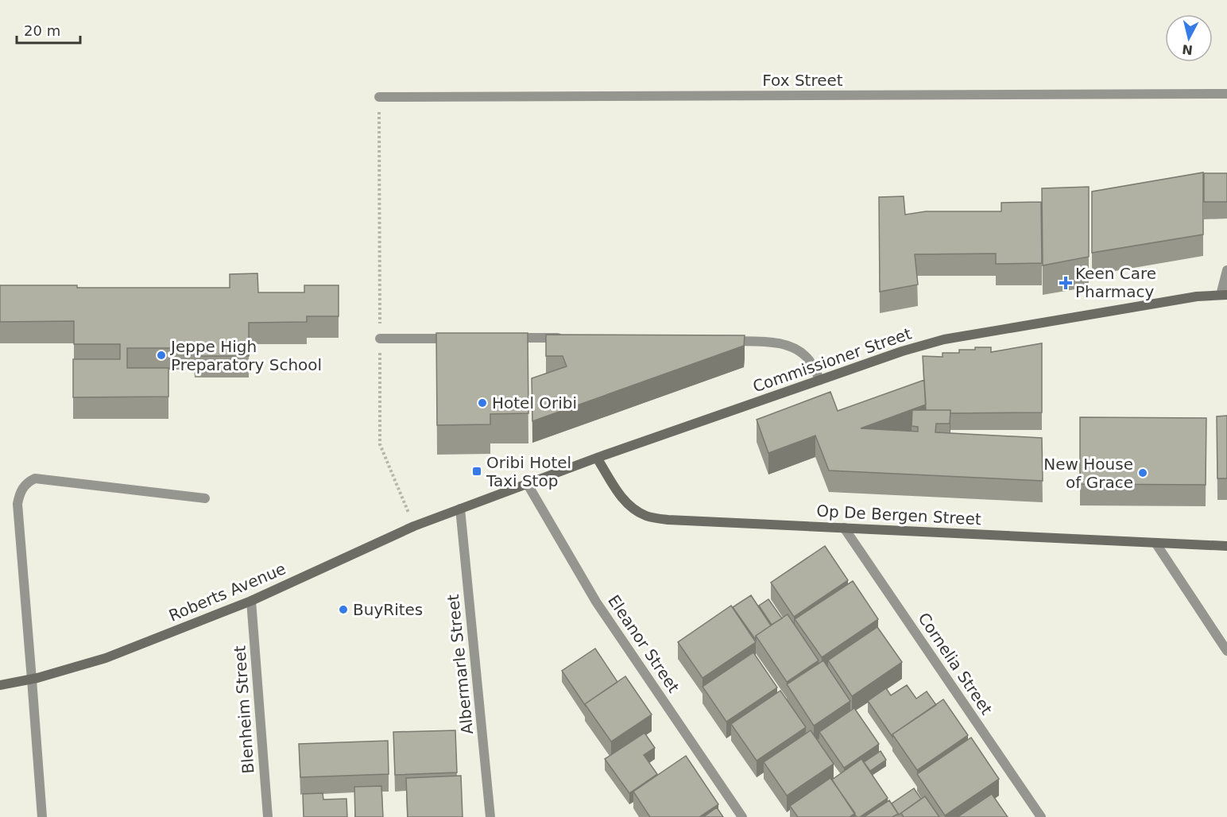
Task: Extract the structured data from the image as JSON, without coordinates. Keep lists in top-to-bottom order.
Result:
{
  "streets": {
    "main road": ["Commissioner Street", "Op De Bergen Street", "Roberts Avenue"],
    "street": [
      "Fox Street",
      "Eleanor Street",
      "Cornelia Street",
      "Albermarle Street",
      "Blenheim Street"
    ]
  },
  "crossings": [
    ["Commissioner Street", "Op De Bergen Street"],
    ["Commissioner Street", "Roberts Avenue"],
    ["Commissioner Street", "Eleanor Street"],
    ["Commissioner Street", "Albermarle Street"],
    ["Op De Bergen Street", "Cornelia Street"],
    ["Roberts Avenue", "Albermarle Street"],
    ["Roberts Avenue", "Blenheim Street"]
  ],
  "places": {
    "health": ["Keen Care Pharmacy"],
    "other": [
      "Jeppe High Preparatory School",
      "Hotel Oribi",
      "New House of Grace",
      "BuyRites"
    ],
    "transit": ["Oribi Hotel Taxi Stop"]
  },
  "scale_bar": "20 m",
  "north": "bottom"
}
